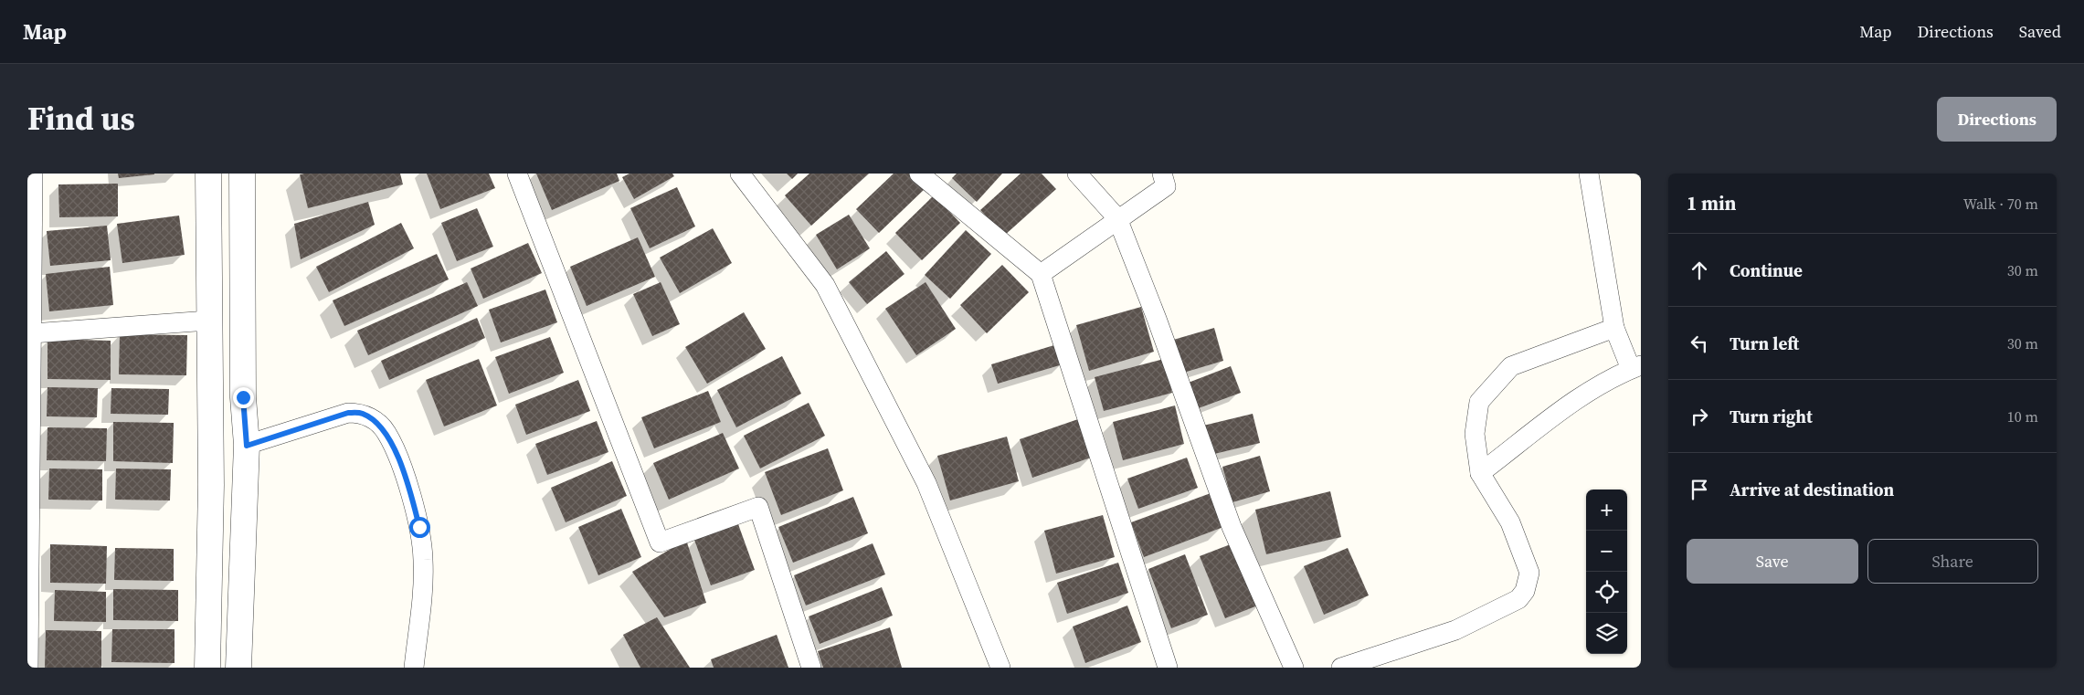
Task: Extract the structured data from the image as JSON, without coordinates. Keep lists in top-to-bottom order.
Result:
{
  "page": {
    "header": "Map",
    "nav": ["Map", "Directions", "Saved"],
    "title": "Find us",
    "buttons": [
      "Directions",
      ["Save", "Share"]
    ],
    "heading": ["1 min", "Walk · 70 m"],
    "list": [
      ["Continue", "30 m"],
      ["Turn left", "30 m"],
      ["Turn right", "10 m"],
      "Arrive at destination"
    ],
    "map_buttons": ["+", "−"]
  }
}
